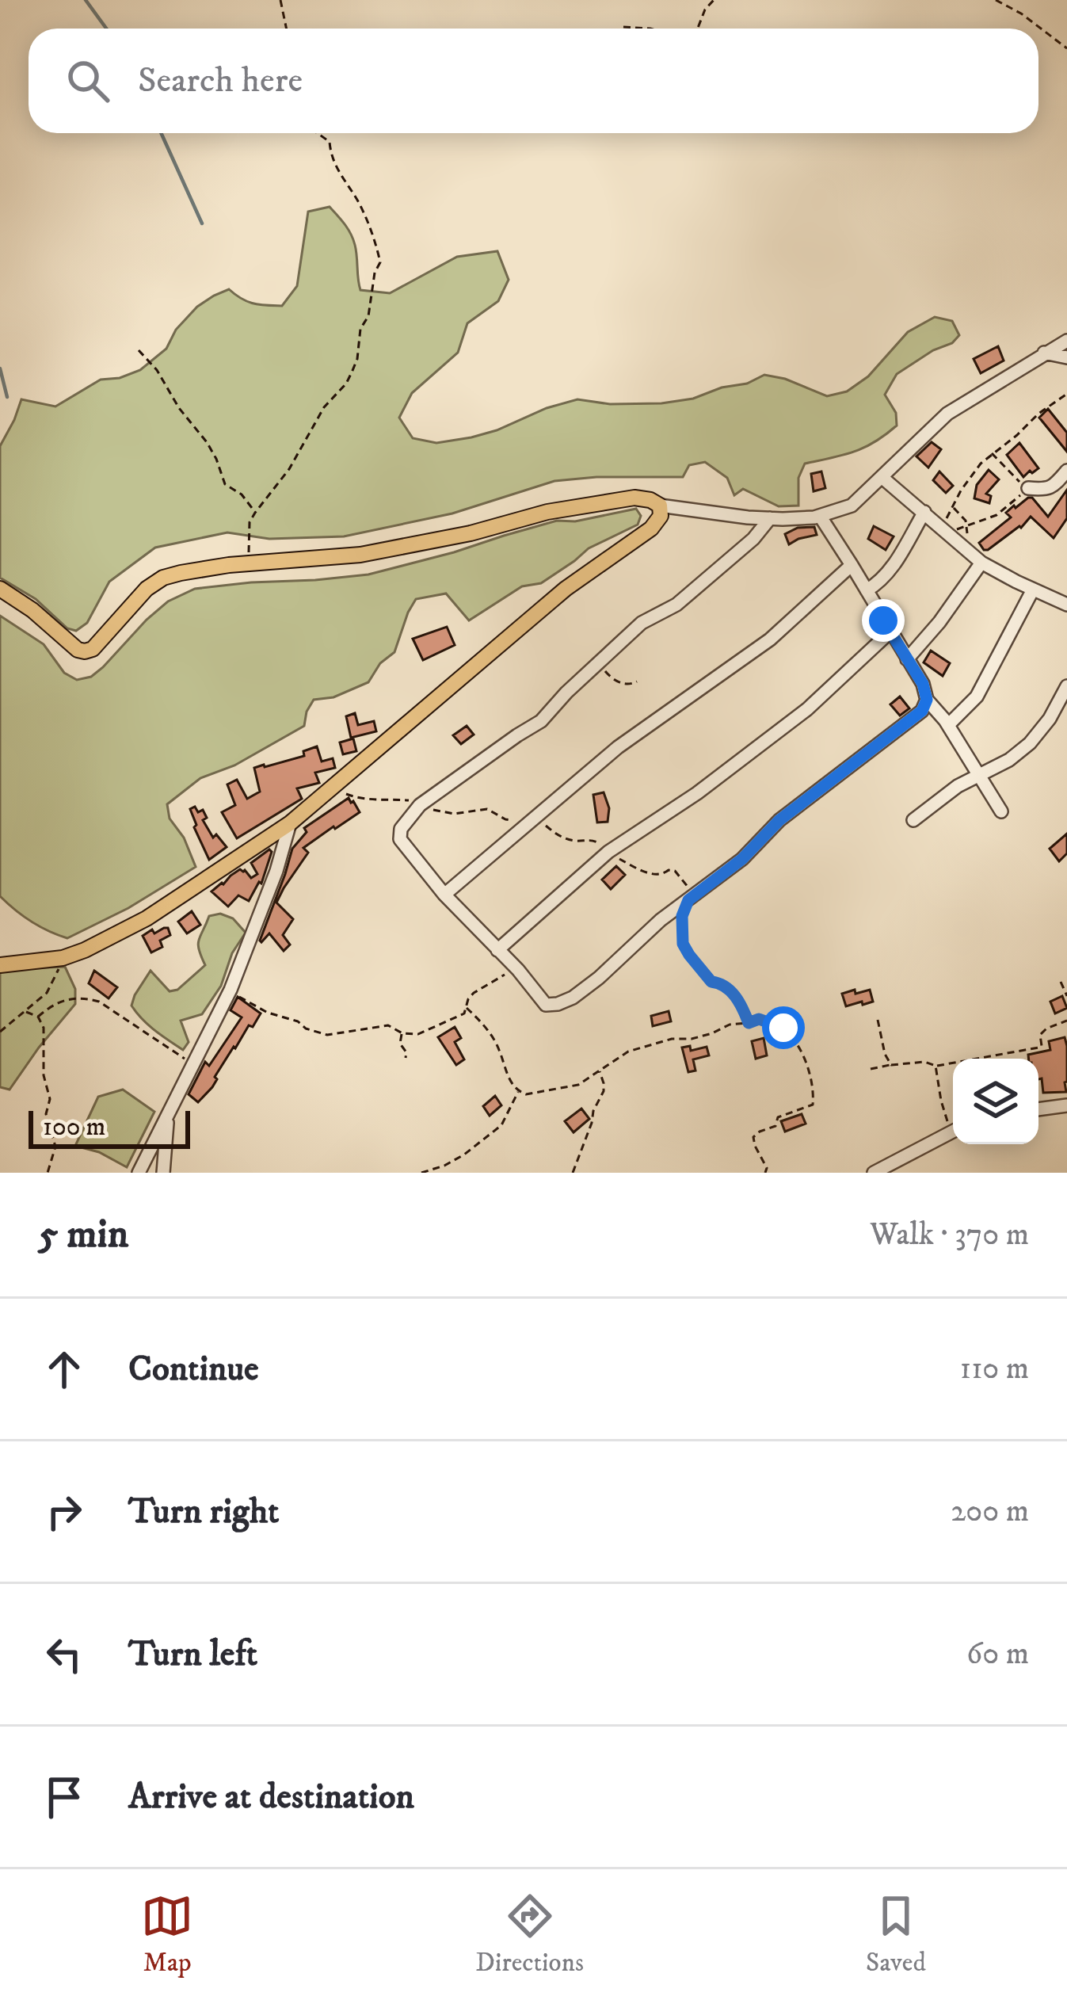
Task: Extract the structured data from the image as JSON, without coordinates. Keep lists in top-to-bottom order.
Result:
{
  "scale_bar": "100 m",
  "page": {
    "search": "Search here",
    "scale": "100 m",
    "heading": ["5 min", "Walk · 370 m"],
    "list": [
      ["Continue", "110 m"],
      ["Turn right", "200 m"],
      ["Turn left", "60 m"],
      "Arrive at destination"
    ],
    "nav": ["Map", "Directions", "Saved"]
  }
}
